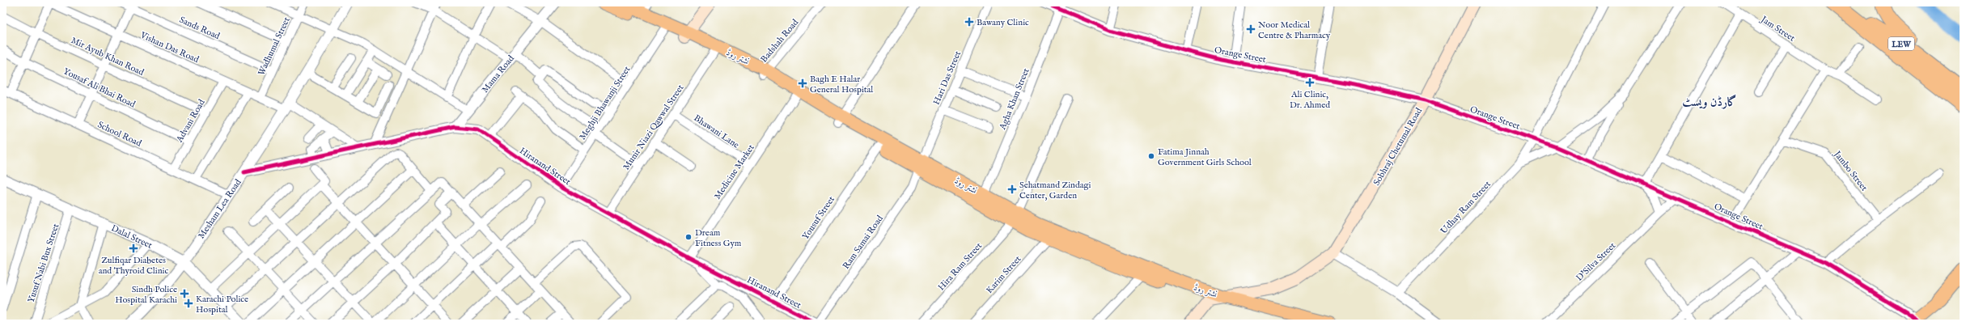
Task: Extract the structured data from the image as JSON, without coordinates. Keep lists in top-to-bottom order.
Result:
{
  "streets": {
    "highway": ["LEW"],
    "main road": ["نشتر روڈ", "Sobhraj Chetumal Road"],
    "street": [
      "Sands Road",
      "Jam Street",
      "Badshah Road",
      "Wadhumal Street",
      "Vishan Das Road",
      "Orange Street",
      "Mir Ayub Khan Road",
      "Mama Road",
      "Hari Das Street",
      "Yousaf Ali Bhai Road",
      "Agha Khan Street",
      "Meghji Bhawanji Street",
      "Advani Road",
      "Munir Niazi Qawwal Street",
      "Bhawani Lane",
      "School Road",
      "Hiranand Street",
      "Jambo Street",
      "Medicine Market",
      "Udhay Ram Street",
      "Mesham Lea Road",
      "Yousuf Street",
      "Dalal Street",
      "Ram Samai Road",
      "D'Silva Street",
      "Yusuf Nabi Bux Street",
      "Hira Ram Street",
      "Karim Street"
    ]
  },
  "crossings": [
    ["Sands Road", "Wadhumal Street"],
    ["Badshah Road", "نشتر روڈ"],
    ["Wadhumal Street", "Vishan Das Road"],
    ["Vishan Das Road", "Advani Road"],
    ["Vishan Das Road", "Hiranand Street"],
    ["Vishan Das Road", "Mesham Lea Road"],
    ["Orange Street", "Agha Khan Street"],
    ["Orange Street", "Sobhraj Chetumal Road"],
    ["Orange Street", "Udhay Ram Street"],
    ["Orange Street", "D'Silva Street"],
    ["Mir Ayub Khan Road", "Advani Road"],
    ["نشتر روڈ", "Hari Das Street"],
    ["نشتر روڈ", "Agha Khan Street"],
    ["نشتر روڈ", "Meghji Bhawanji Street"],
    ["نشتر روڈ", "Munir Niazi Qawwal Street"],
    ["نشتر روڈ", "Medicine Market"],
    ["نشتر روڈ", "Yousuf Street"],
    ["نشتر روڈ", "Ram Samai Road"],
    ["نشتر روڈ", "Hira Ram Street"],
    ["نشتر روڈ", "Karim Street"],
    ["Mama Road", "Hiranand Street"],
    ["Hari Das Street", "Ram Samai Road"],
    ["Yousaf Ali Bhai Road", "Advani Road"],
    ["Meghji Bhawanji Street", "Hiranand Street"],
    ["Advani Road", "School Road"],
    ["Munir Niazi Qawwal Street", "Bhawani Lane"],
    ["Munir Niazi Qawwal Street", "Hiranand Street"],
    ["Bhawani Lane", "Medicine Market"],
    ["School Road", "Mesham Lea Road"],
    ["Hiranand Street", "Medicine Market"],
    ["Hiranand Street", "Mesham Lea Road"],
    ["Hiranand Street", "Yousuf Street"],
    ["Hiranand Street", "Ram Samai Road"],
    ["Mesham Lea Road", "Dalal Street"],
    ["Dalal Street", "Yusuf Nabi Bux Street"]
  ],
  "districts": ["گارڈن ویسٹ"],
  "places": {
    "health": [
      "Bawany Clinic",
      "Noor Medical Centre & Pharmacy",
      "Ali Clinic, Dr. Ahmed",
      "Bagh E Halar General Hospital",
      "Sehatmand Zindagi Center, Garden",
      "Zulfiqar Diabetes and Thyroid Clinic",
      "Sindh Police Hospital Karachi",
      "Karachi Police Hospital"
    ],
    "other": ["Fatima Jinnah Government Girls School", "Dream Fitness Gym"]
  }
}
